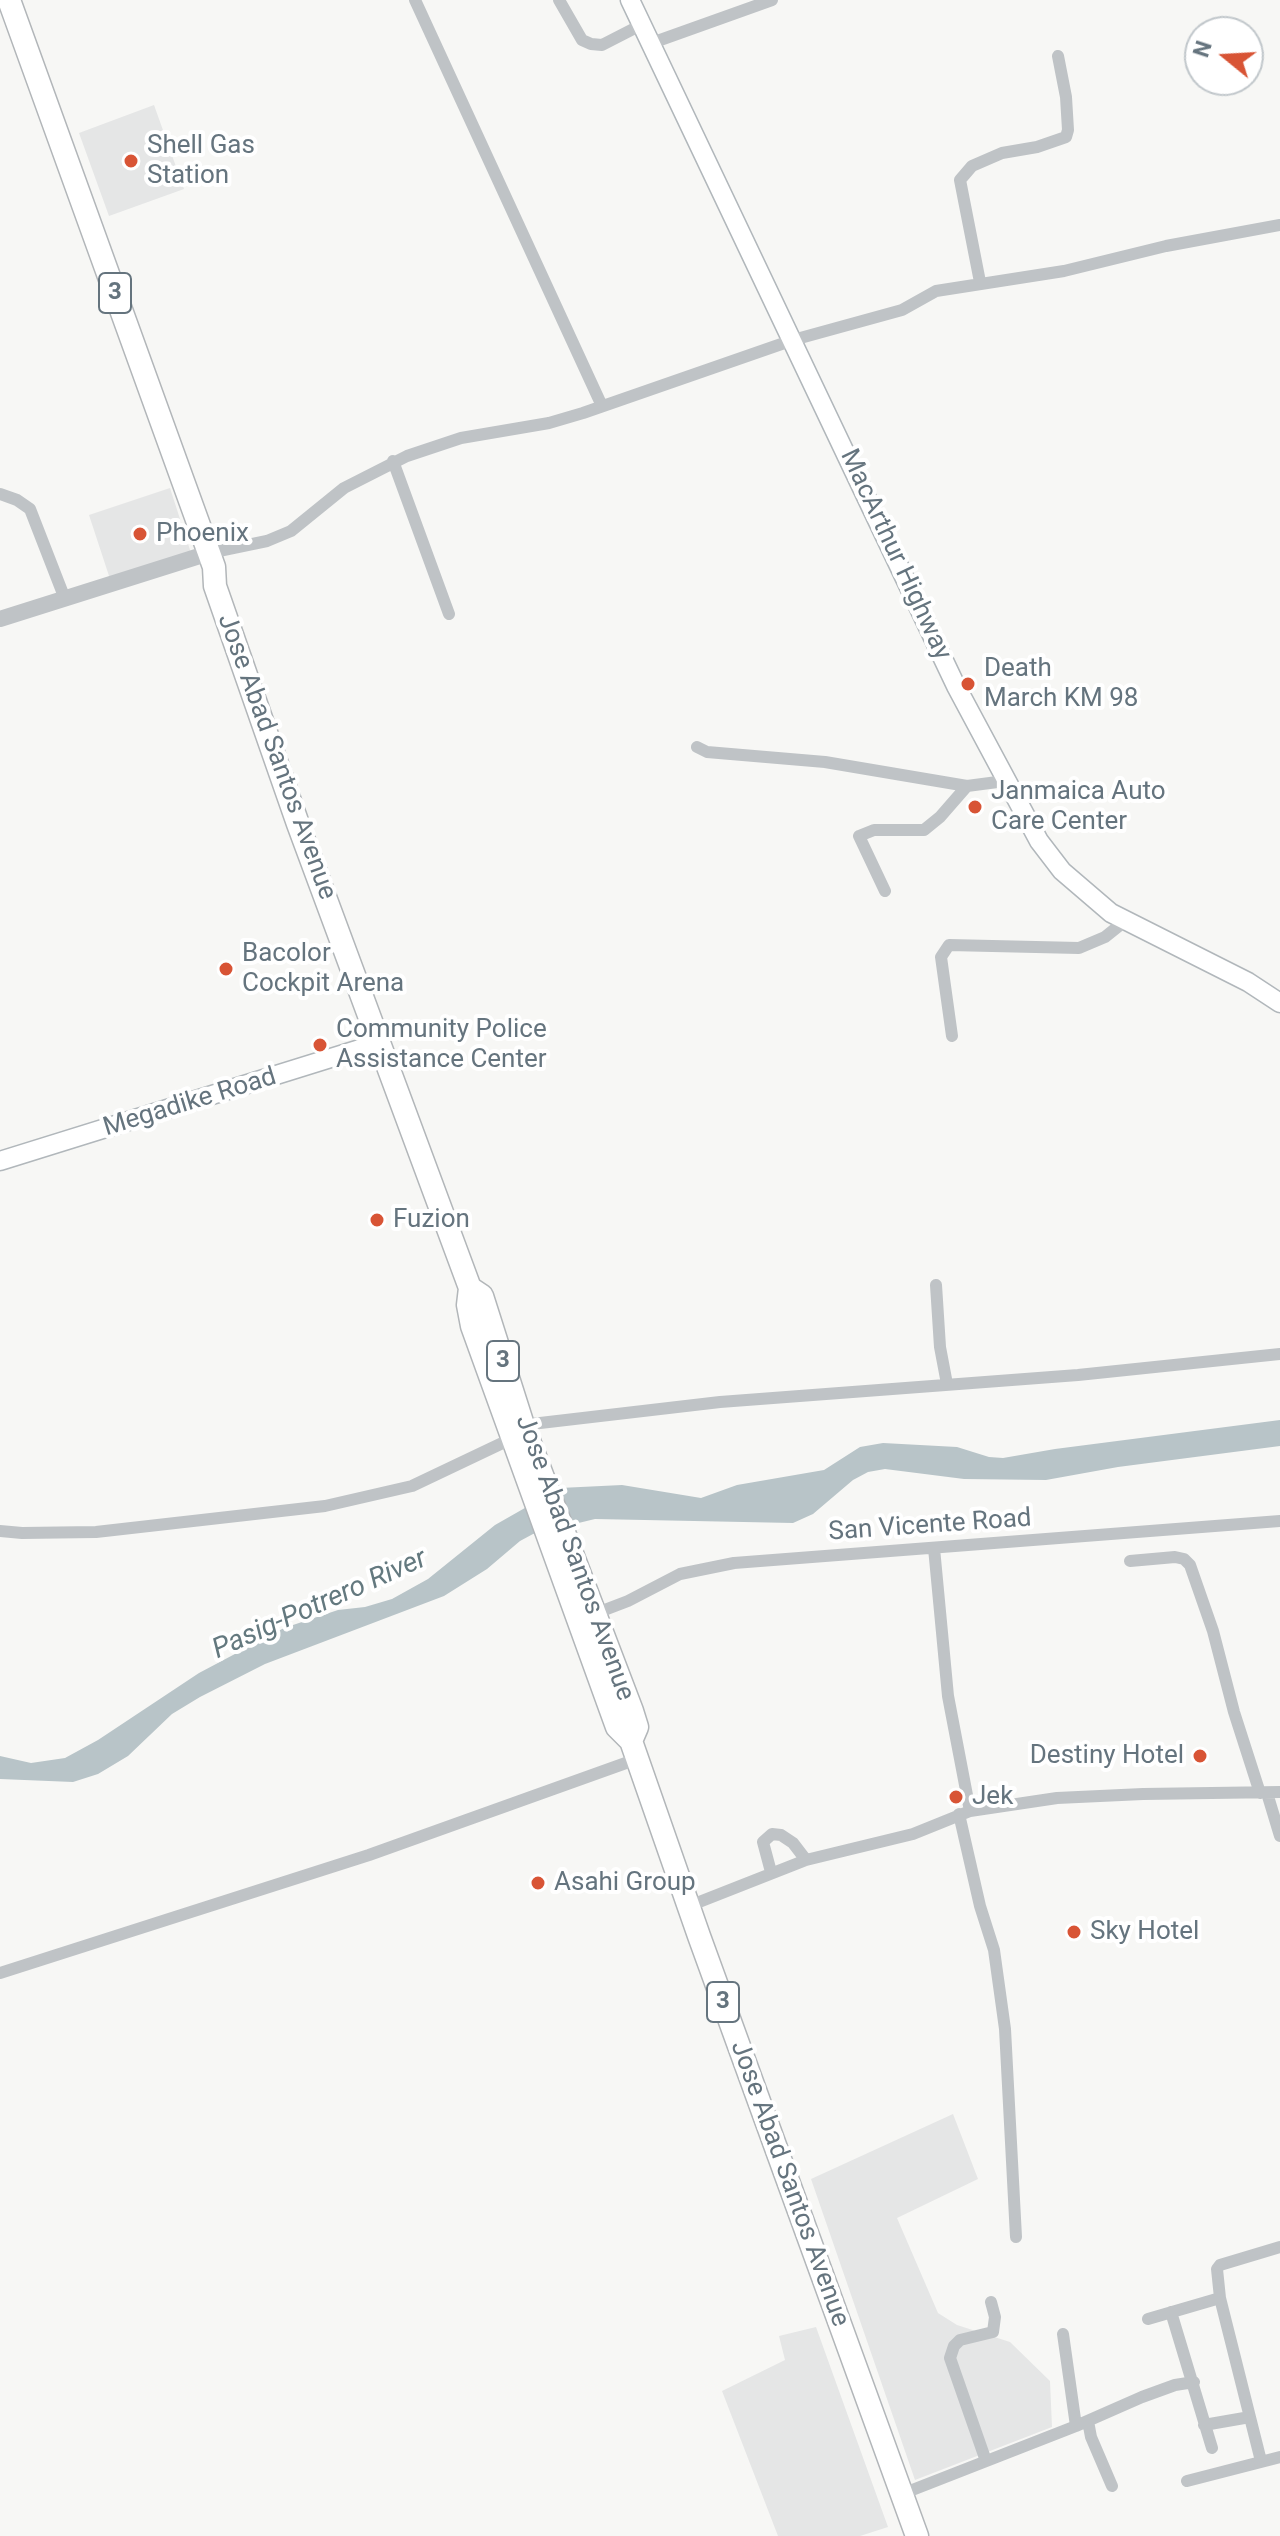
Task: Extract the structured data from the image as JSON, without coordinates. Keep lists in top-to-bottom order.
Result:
{
  "streets": {
    "highway": ["3", "Jose Abad Santos Avenue"],
    "main road": ["MacArthur Highway", "Megadike Road"],
    "street": ["San Vicente Road"]
  },
  "crossings": [
    ["Jose Abad Santos Avenue", "Megadike Road"],
    ["Jose Abad Santos Avenue", "San Vicente Road"]
  ],
  "water": ["Pasig-Potrero River"],
  "places": [
    "Shell Gas Station",
    "Phoenix",
    "Death March KM 98",
    "Janmaica Auto Care Center",
    "Bacolor Cockpit Arena",
    "Community Police Assistance Center",
    "Fuzion",
    "Destiny Hotel",
    "Jek",
    "Asahi Group",
    "Sky Hotel"
  ],
  "north": "left"
}
